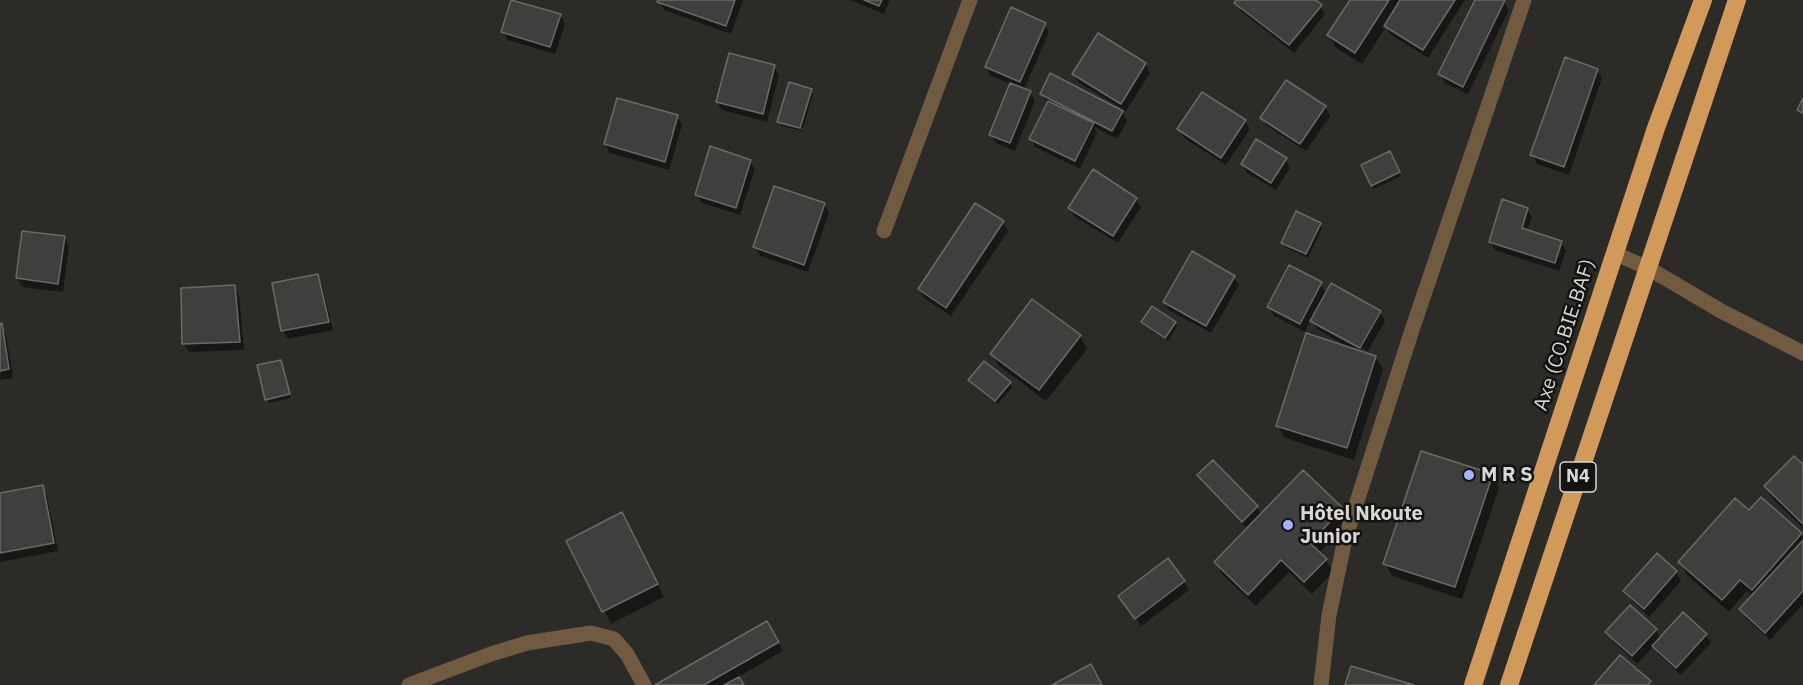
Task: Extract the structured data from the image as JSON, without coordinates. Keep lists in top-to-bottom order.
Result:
{
  "streets": {
    "highway": ["Axe (CO.BIE.BAF)", "N4"]
  },
  "places": ["M R S", "Hôtel Nkoute Junior"]
}
